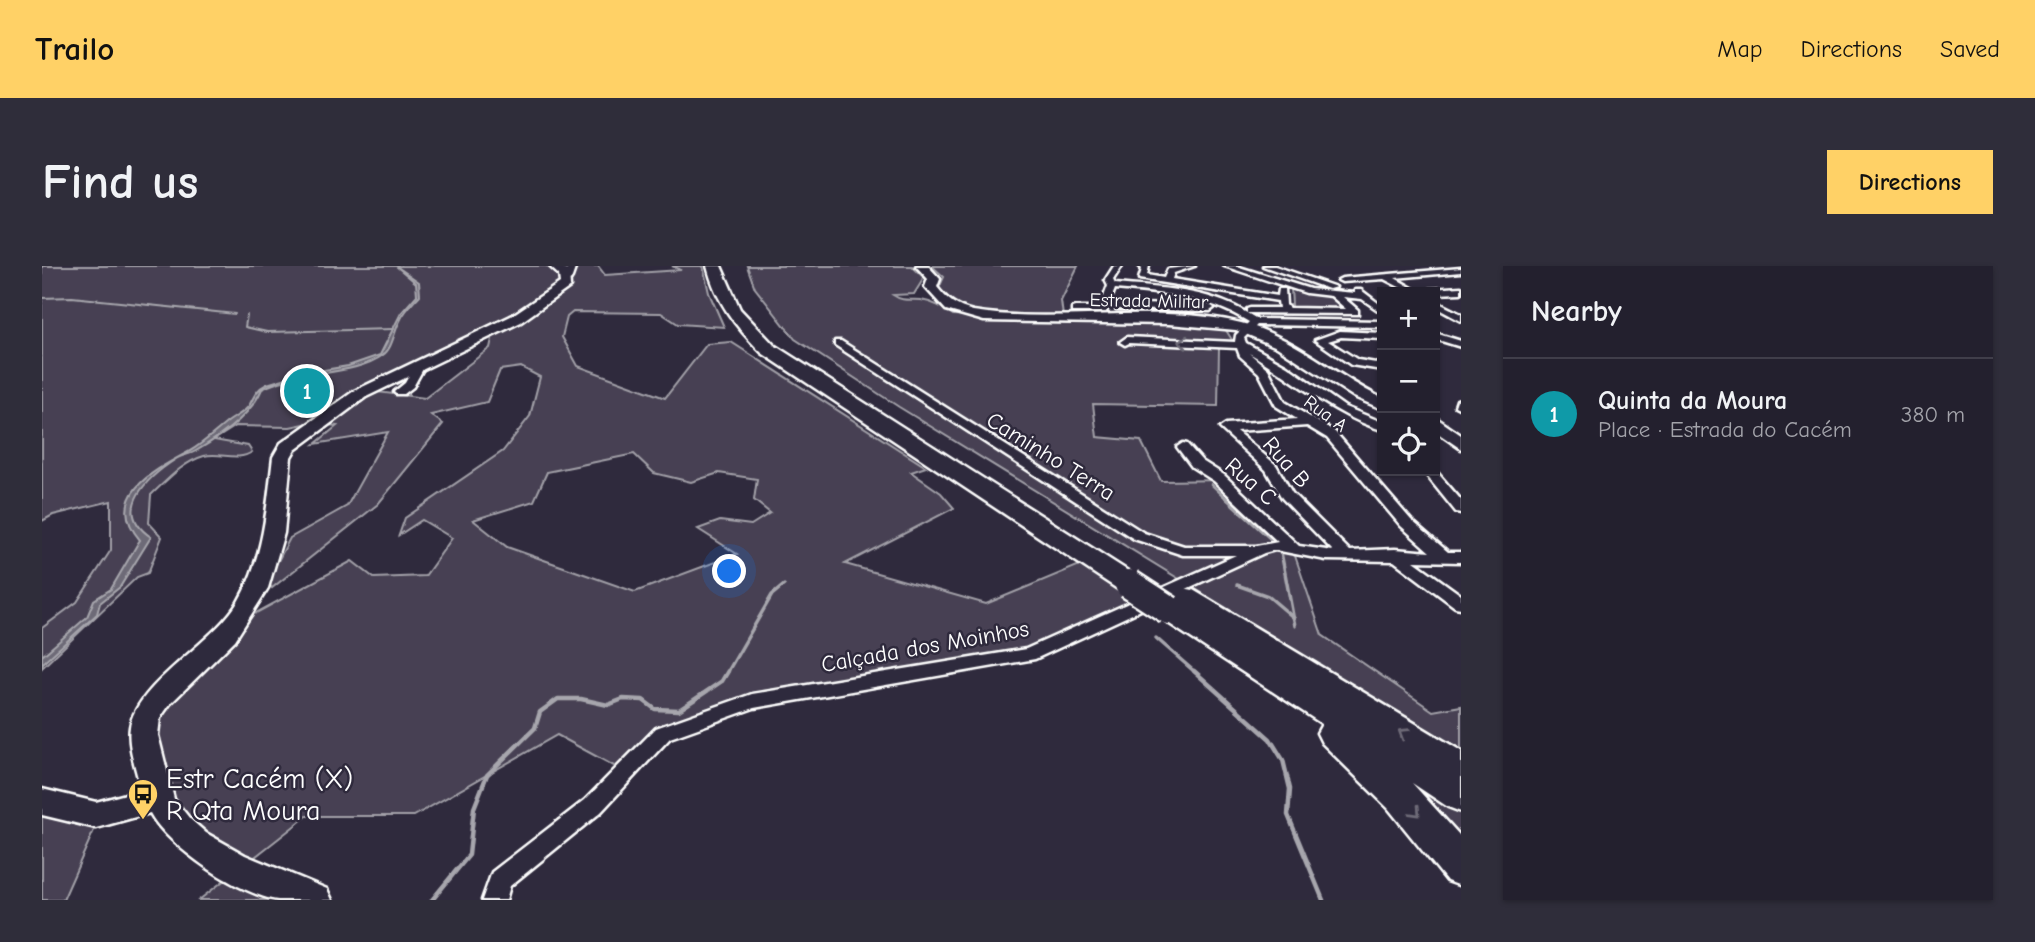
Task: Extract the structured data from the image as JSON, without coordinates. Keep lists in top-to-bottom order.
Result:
{
  "streets": {
    "street": [
      "Estrada Militar",
      "Rua A",
      "Caminho Terra",
      "Rua B",
      "Rua C",
      "Calçada dos Moinhos"
    ]
  },
  "crossings": [
    ["Rua A", "Rua B"],
    ["Rua A", "Calçada dos Moinhos"],
    ["Caminho Terra", "Calçada dos Moinhos"],
    ["Rua B", "Calçada dos Moinhos"],
    ["Rua C", "Calçada dos Moinhos"]
  ],
  "places": {
    "bus stop": ["Estr Cacém (X) R Qta Moura"]
  },
  "page": {
    "header": "Trailo",
    "nav": ["Map", "Directions", "Saved"],
    "buttons": "Directions",
    "title": "Find us",
    "heading": "Nearby",
    "map_buttons": ["+", "−"],
    "list": [
      {
        "mark": "1",
        "name": "Quinta da Moura",
        "note": "Place · Estrada do Cacém",
        "value": "380 m"
      }
    ],
    "pins": "1"
  }
}
